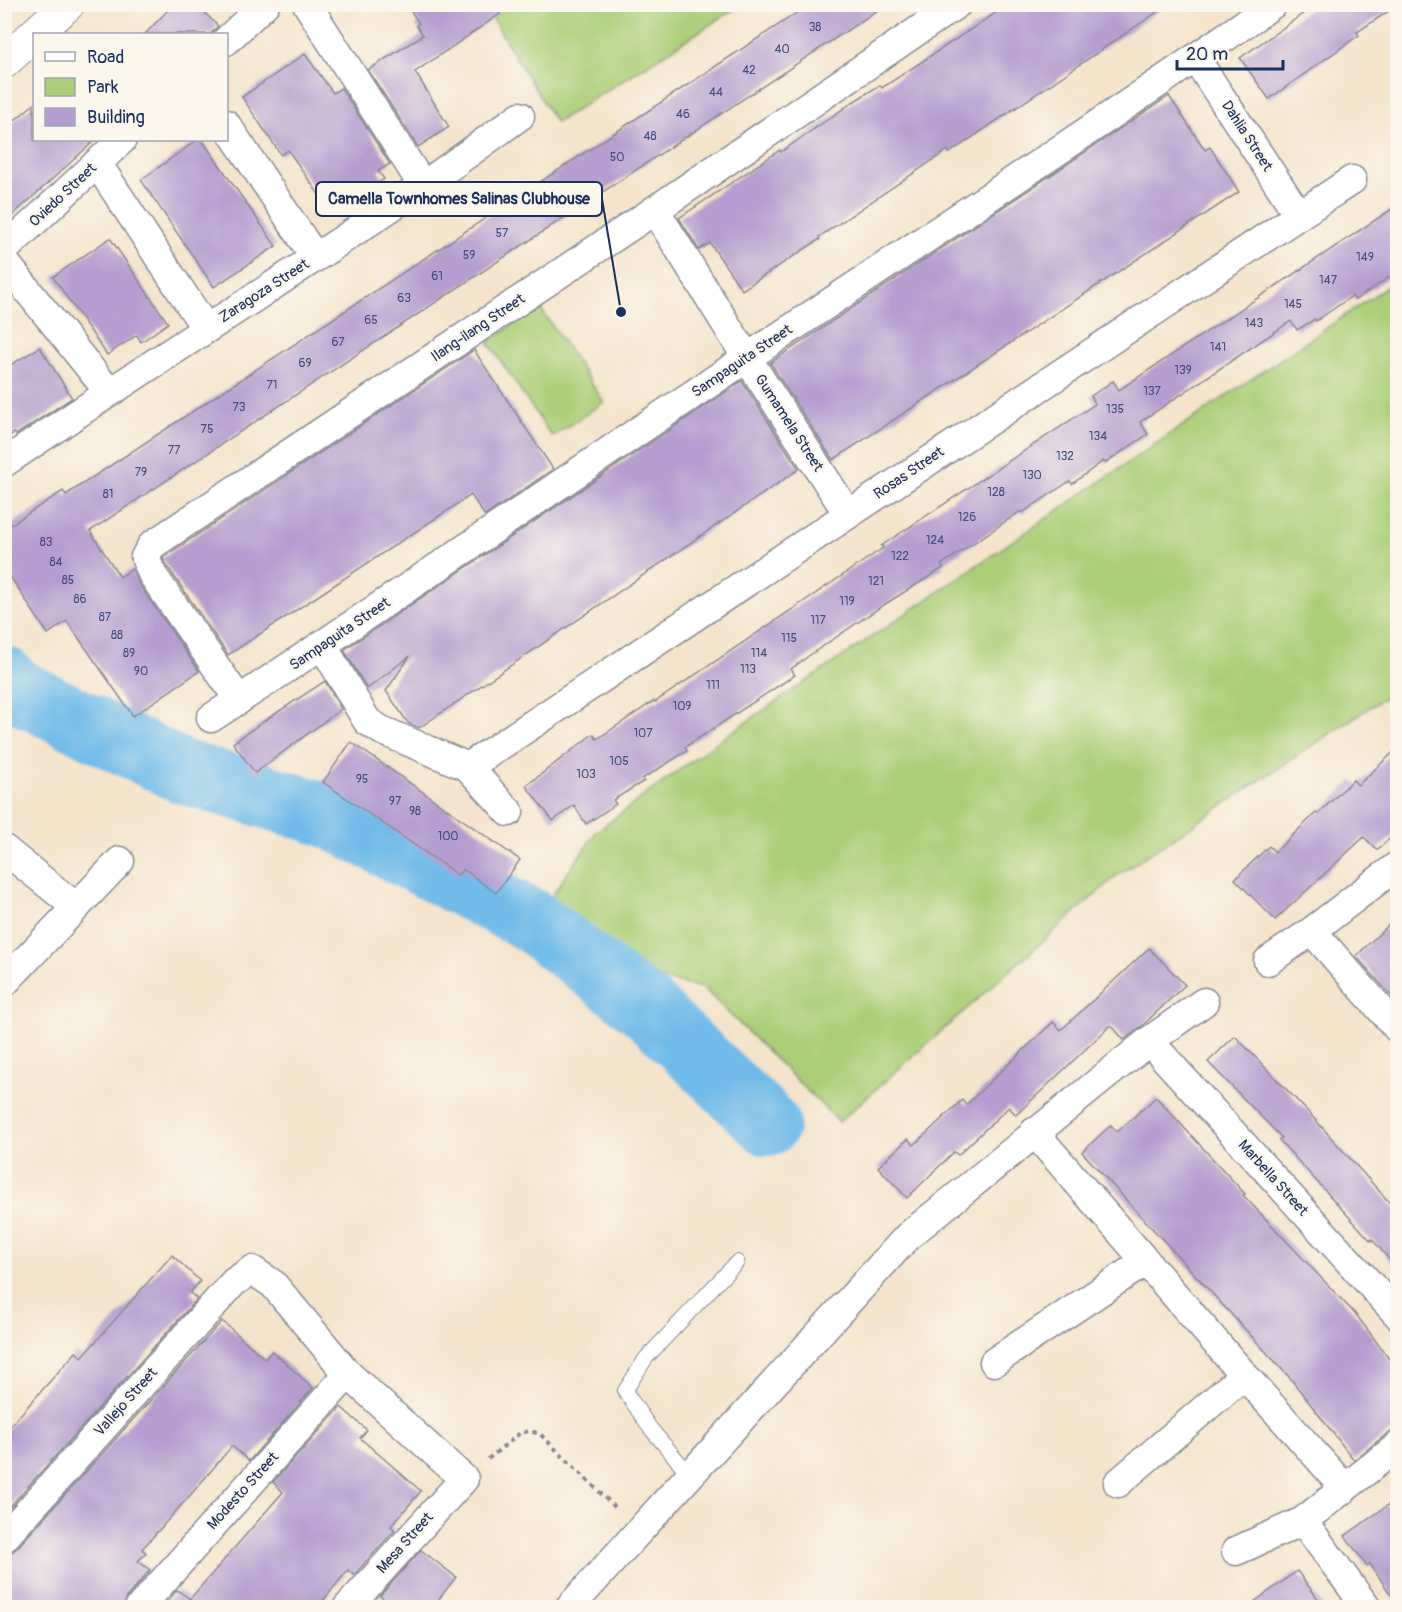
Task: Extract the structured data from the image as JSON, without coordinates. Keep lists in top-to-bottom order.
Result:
{
  "streets": {
    "street": [
      "Dahlia Street",
      "Oviedo Street",
      "Zaragoza Street",
      "Ilang-ilang Street",
      "Sampaguita Street",
      "Gumamela Street",
      "Rosas Street",
      "Marbella Street",
      "Vallejo Street",
      "Modesto Street",
      "Mesa Street"
    ]
  },
  "crossings": [
    ["Dahlia Street", "Sampaguita Street"],
    ["Dahlia Street", "Rosas Street"],
    ["Ilang-ilang Street", "Sampaguita Street"],
    ["Ilang-ilang Street", "Gumamela Street"],
    ["Sampaguita Street", "Gumamela Street"],
    ["Gumamela Street", "Rosas Street"],
    ["Vallejo Street", "Modesto Street"]
  ],
  "places": ["Camella Townhomes Salinas Clubhouse"],
  "house_numbers": [
    "38",
    "40",
    "42",
    "44",
    "46",
    "48",
    "50",
    "57",
    "59",
    "149",
    "61",
    "147",
    "63",
    "145",
    "65",
    "143",
    "67",
    "141",
    "69",
    "139",
    "71",
    "137",
    "73",
    "135",
    "75",
    "134",
    "77",
    "132",
    "79",
    "130",
    "128",
    "81",
    "126",
    "124",
    "83",
    "122",
    "84",
    "85",
    "121",
    "86",
    "119",
    "87",
    "117",
    "88",
    "115",
    "89",
    "114",
    "113",
    "90",
    "111",
    "109",
    "107",
    "105",
    "103",
    "95",
    "97",
    "98",
    "100"
  ],
  "legend": ["Road", "Park", "Building"],
  "scale_bar": "20 m"
}
